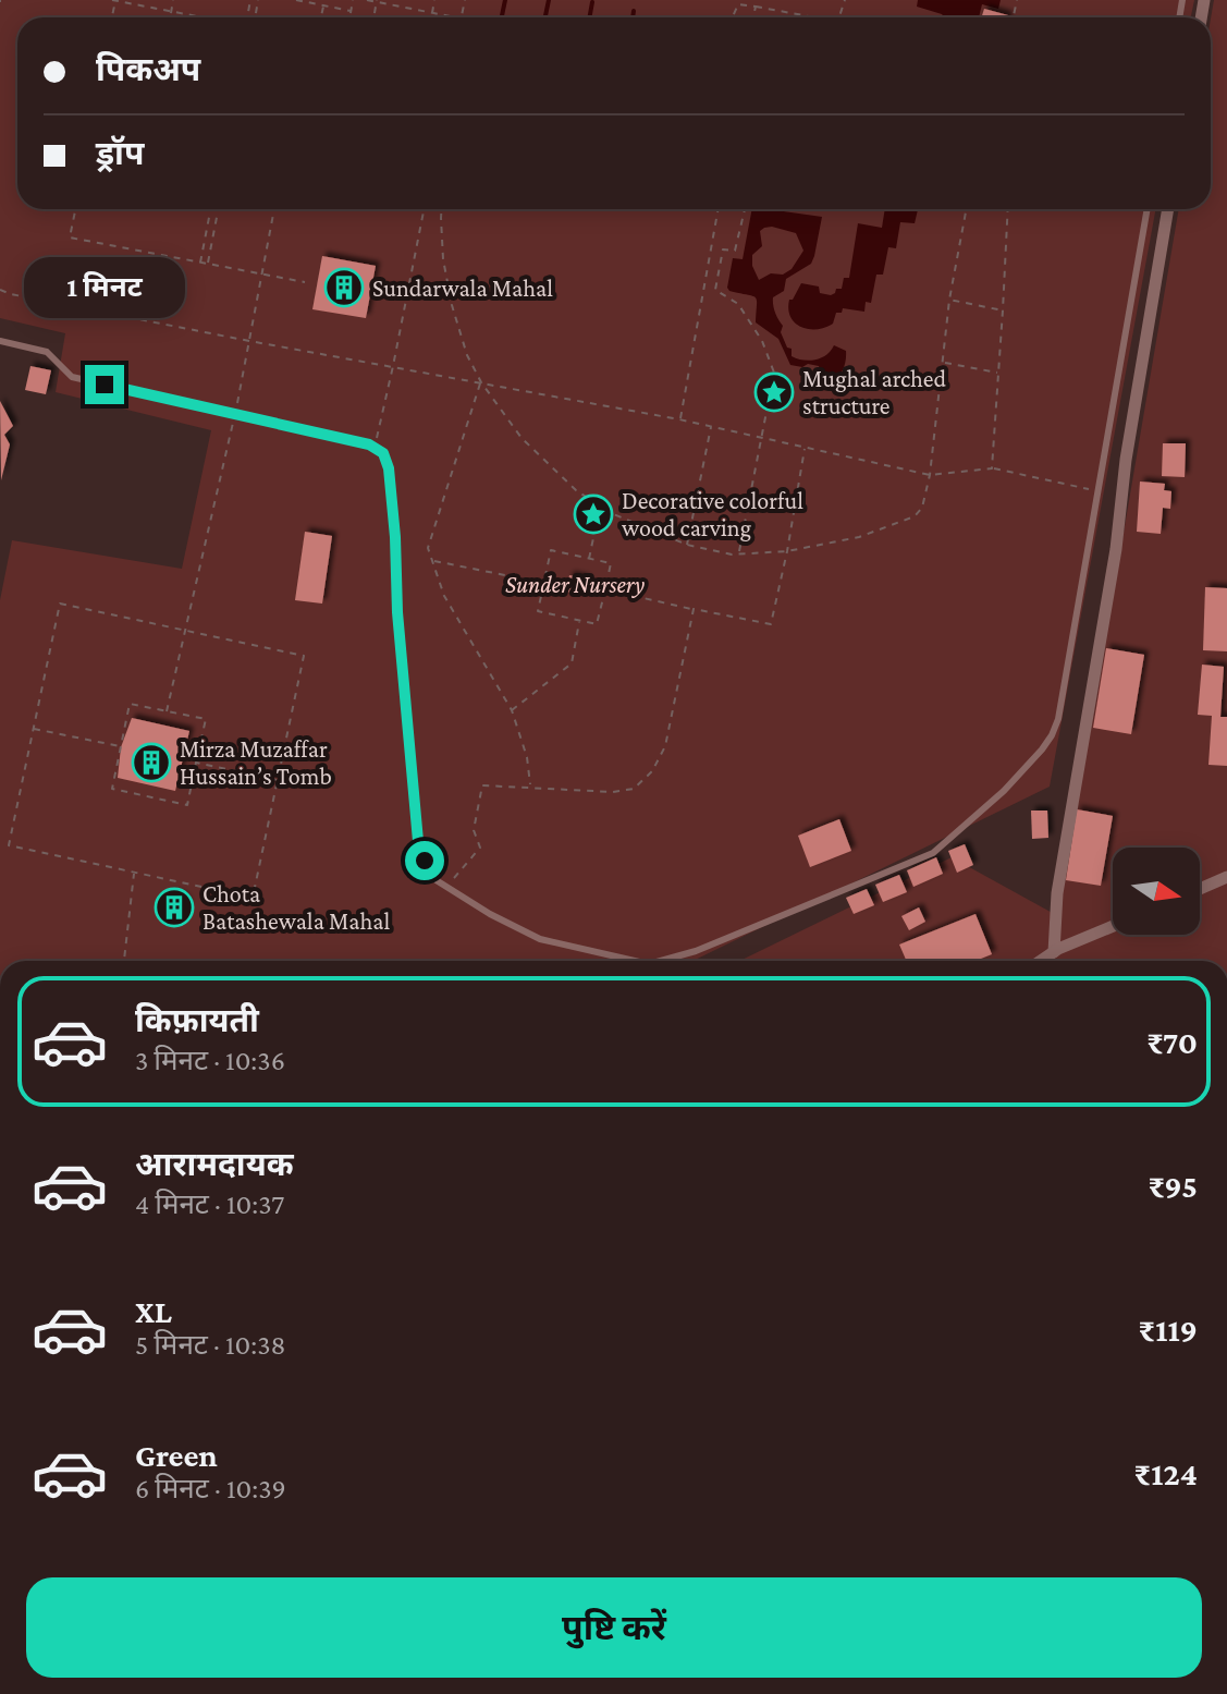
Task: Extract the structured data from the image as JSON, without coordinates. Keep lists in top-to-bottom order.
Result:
{
  "parks": ["Sunder Nursery"],
  "places": {
    "building": ["Sundarwala Mahal", "Mirza Muzaffar Hussain’s Tomb", "Chota Batashewala Mahal"],
    "place": ["Mughal arched structure", "Decorative colorful wood carving"]
  },
  "north": "right",
  "page": {
    "banner": ["पिकअप", "ड्रॉप"],
    "bubble": "1 मिनट",
    "list": [
      {
        "name": "किफ़ायती",
        "note": "3 मिनट · 10:36",
        "value": "₹70"
      },
      {
        "name": "आरामदायक",
        "note": "4 मिनट · 10:37",
        "value": "₹95"
      },
      {
        "name": "XL",
        "note": "5 मिनट · 10:38",
        "value": "₹119"
      },
      {
        "name": "Green",
        "note": "6 मिनट · 10:39",
        "value": "₹124"
      }
    ],
    "buttons": "पुष्टि करें"
  }
}
